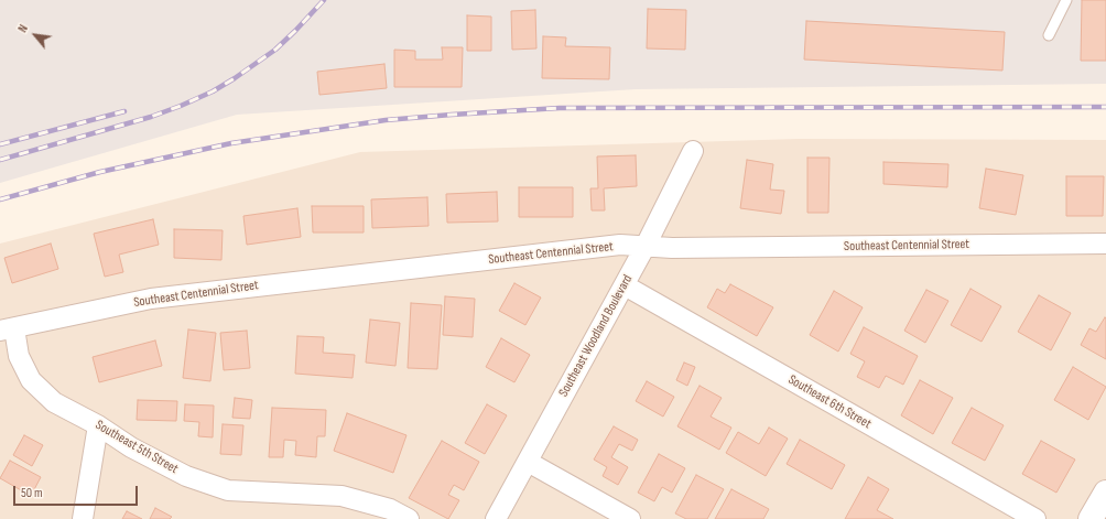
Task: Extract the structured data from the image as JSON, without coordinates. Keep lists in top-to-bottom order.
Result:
{
  "streets": {
    "street": [
      "Southeast Centennial Street",
      "Southeast Woodland Boulevard",
      "Southeast 6th Street",
      "Southeast 5th Street"
    ]
  },
  "crossings": [
    ["Southeast Centennial Street", "Southeast Woodland Boulevard"],
    ["Southeast Centennial Street", "Southeast 5th Street"],
    ["Southeast Woodland Boulevard", "Southeast 6th Street"]
  ],
  "scale_bar": "50 m",
  "north": "top left"
}
